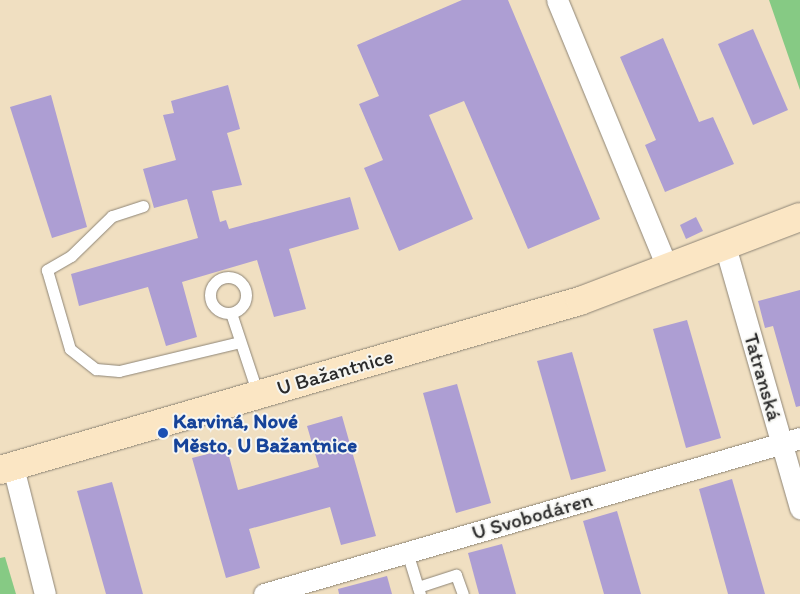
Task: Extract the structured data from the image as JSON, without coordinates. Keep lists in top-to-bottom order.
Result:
{
  "streets": {
    "street": ["U Bažantnice", "Tatranská", "U Svobodáren"]
  },
  "crossings": [
    ["U Bažantnice", "Tatranská"],
    ["Tatranská", "U Svobodáren"]
  ],
  "places": ["Karviná, Nové Město, U Bažantnice"]
}
